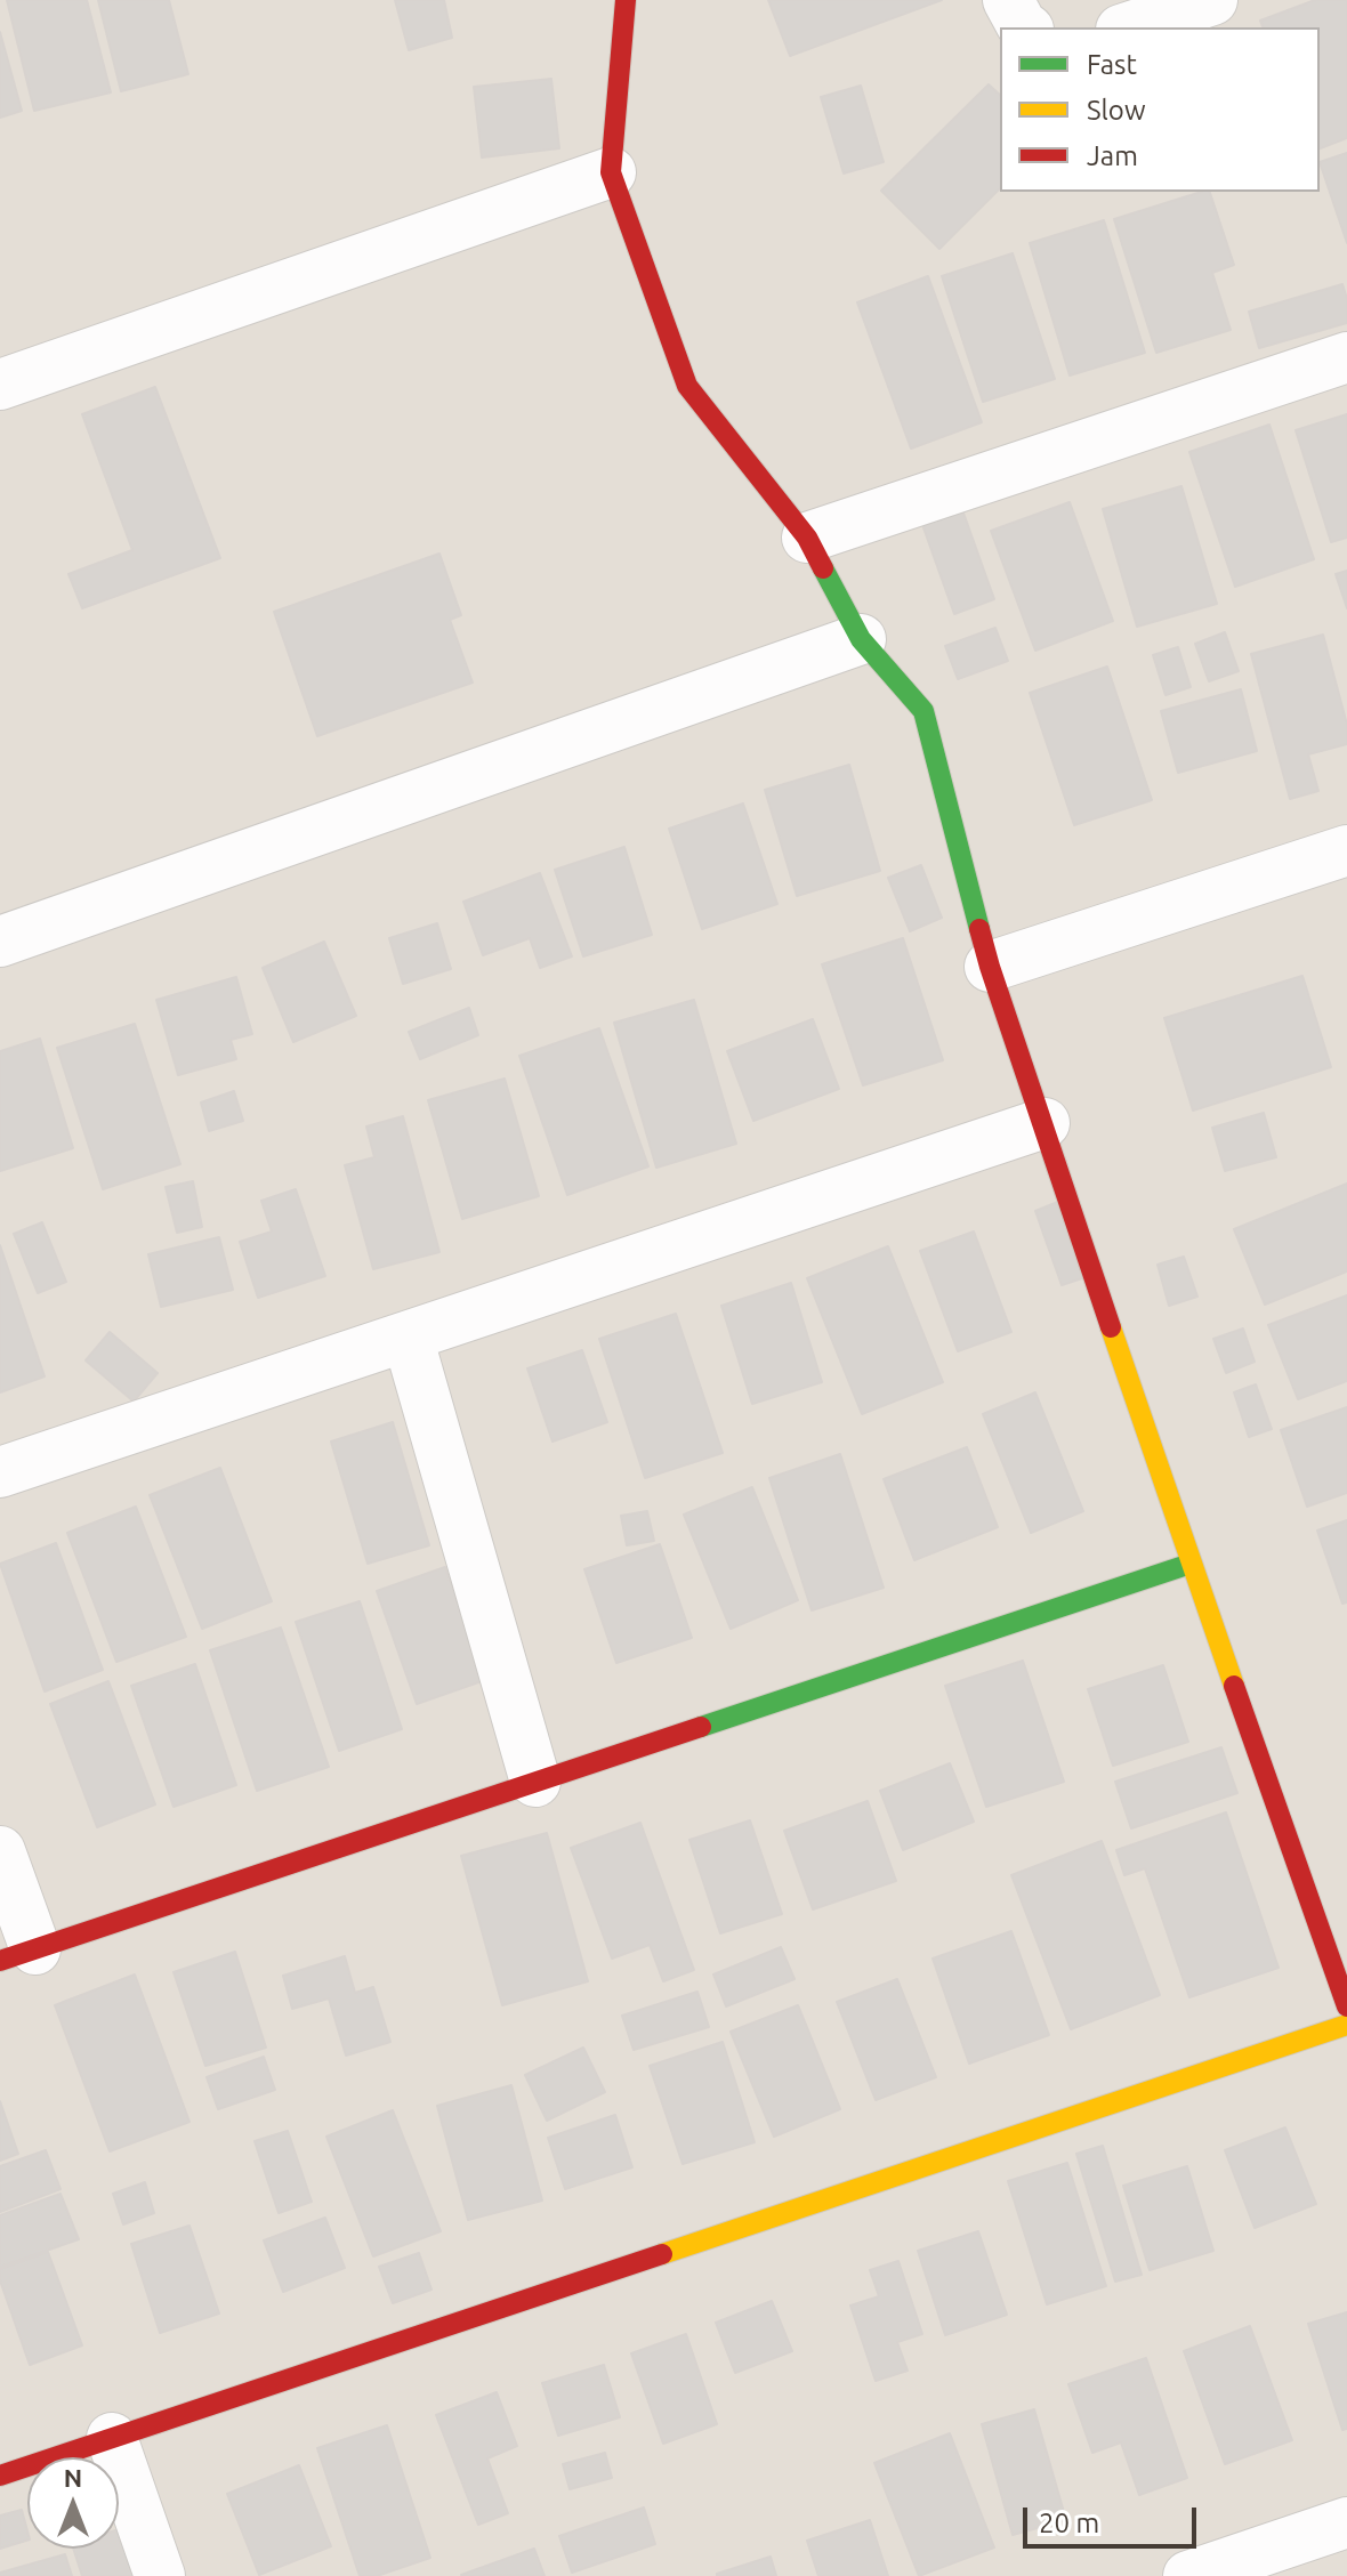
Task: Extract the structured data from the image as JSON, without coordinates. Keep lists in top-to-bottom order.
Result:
{
  "legend": ["Fast", "Slow", "Jam"],
  "scale_bar": "20 m",
  "north": "top"
}
